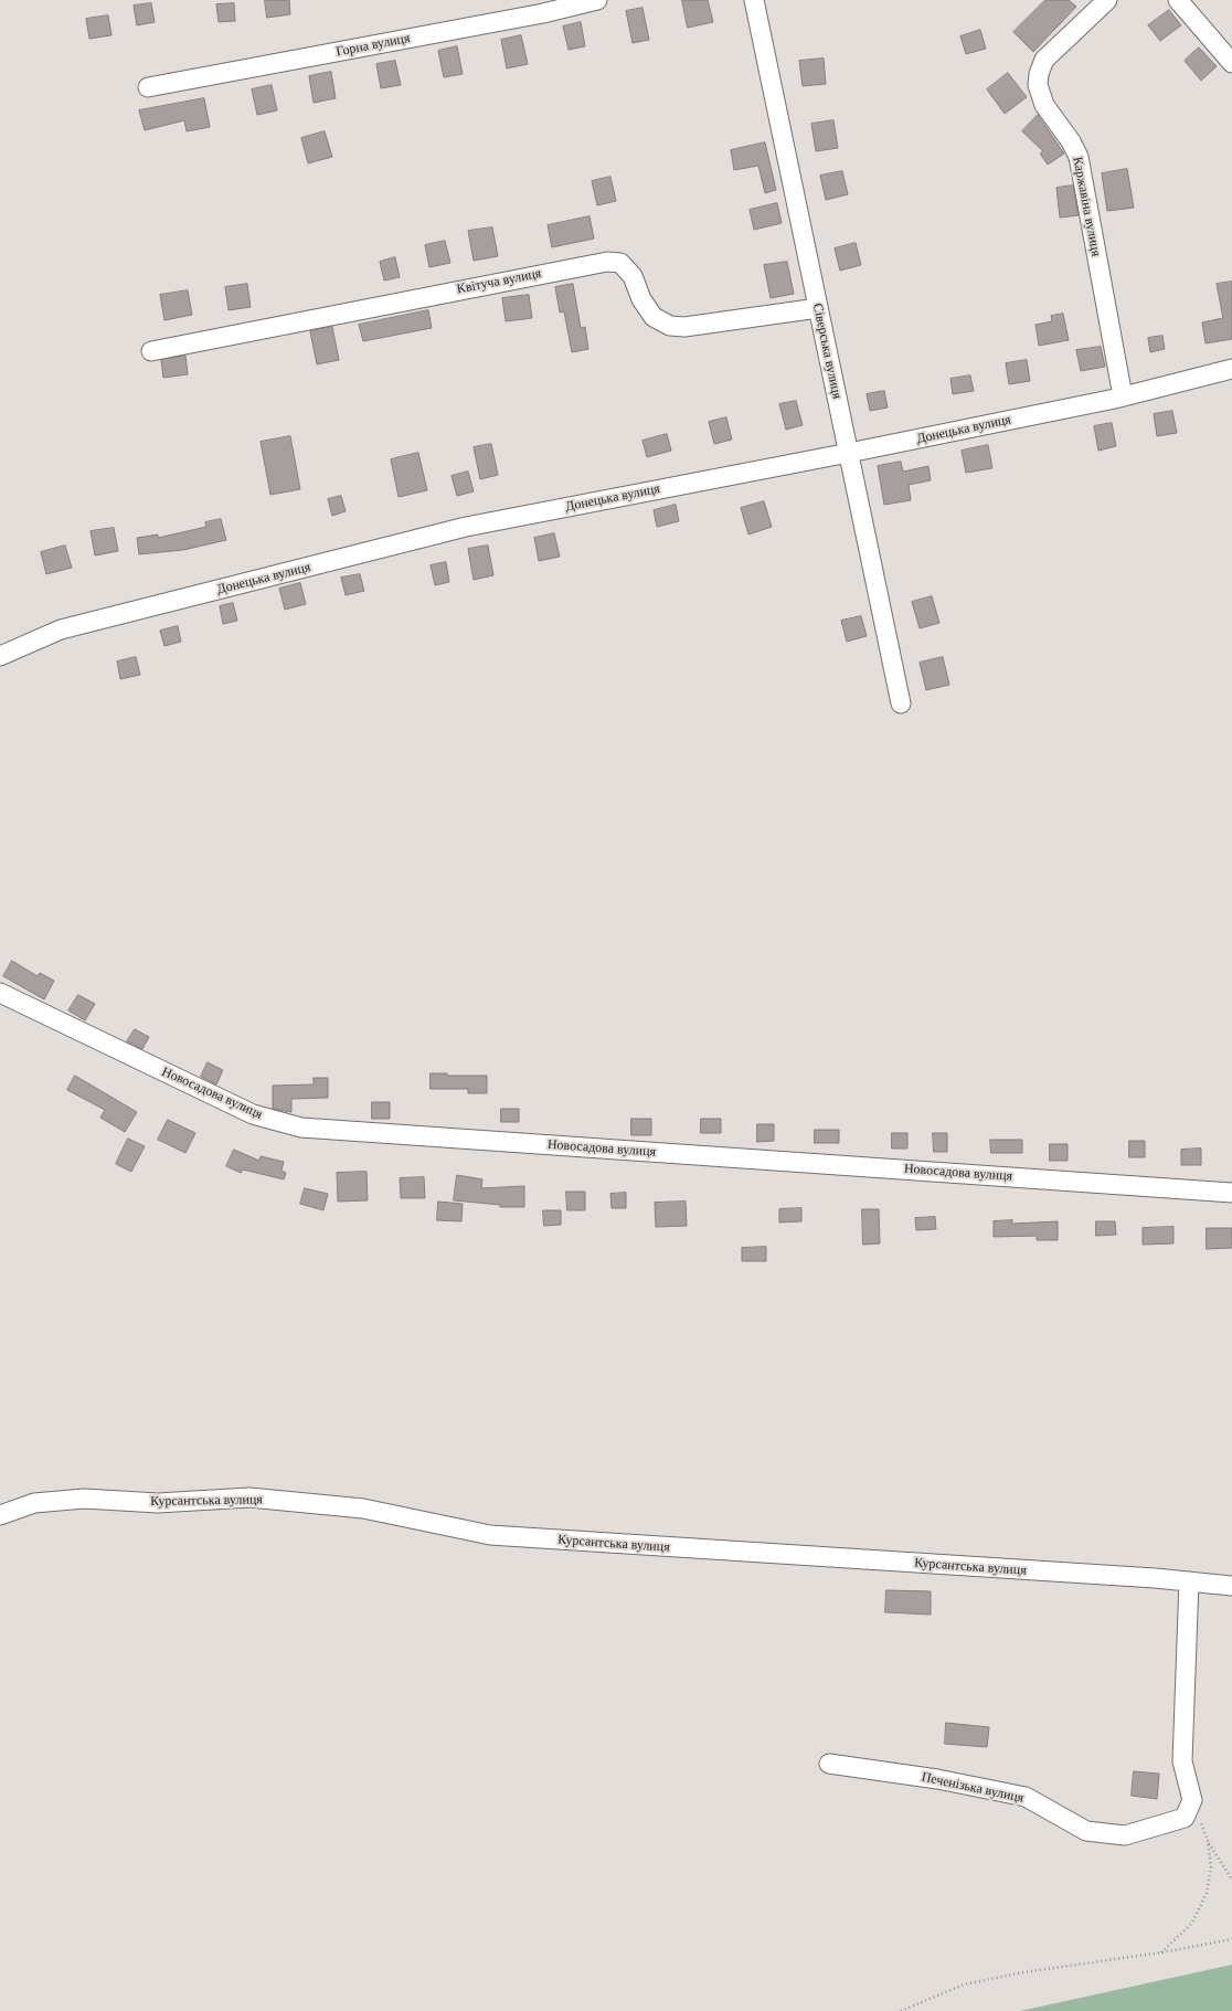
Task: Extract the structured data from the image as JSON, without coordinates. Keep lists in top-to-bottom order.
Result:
{
  "streets": {
    "street": [
      "Горна вулиця",
      "Каржавіна вулиця",
      "Квітуча вулиця",
      "Сіверська вулиця",
      "Донецька вулиця",
      "Новосадова вулиця",
      "Курсантська вулиця",
      "Печенізька вулиця"
    ]
  },
  "crossings": [
    ["Каржавіна вулиця", "Донецька вулиця"],
    ["Квітуча вулиця", "Сіверська вулиця"],
    ["Сіверська вулиця", "Донецька вулиця"]
  ]
}
